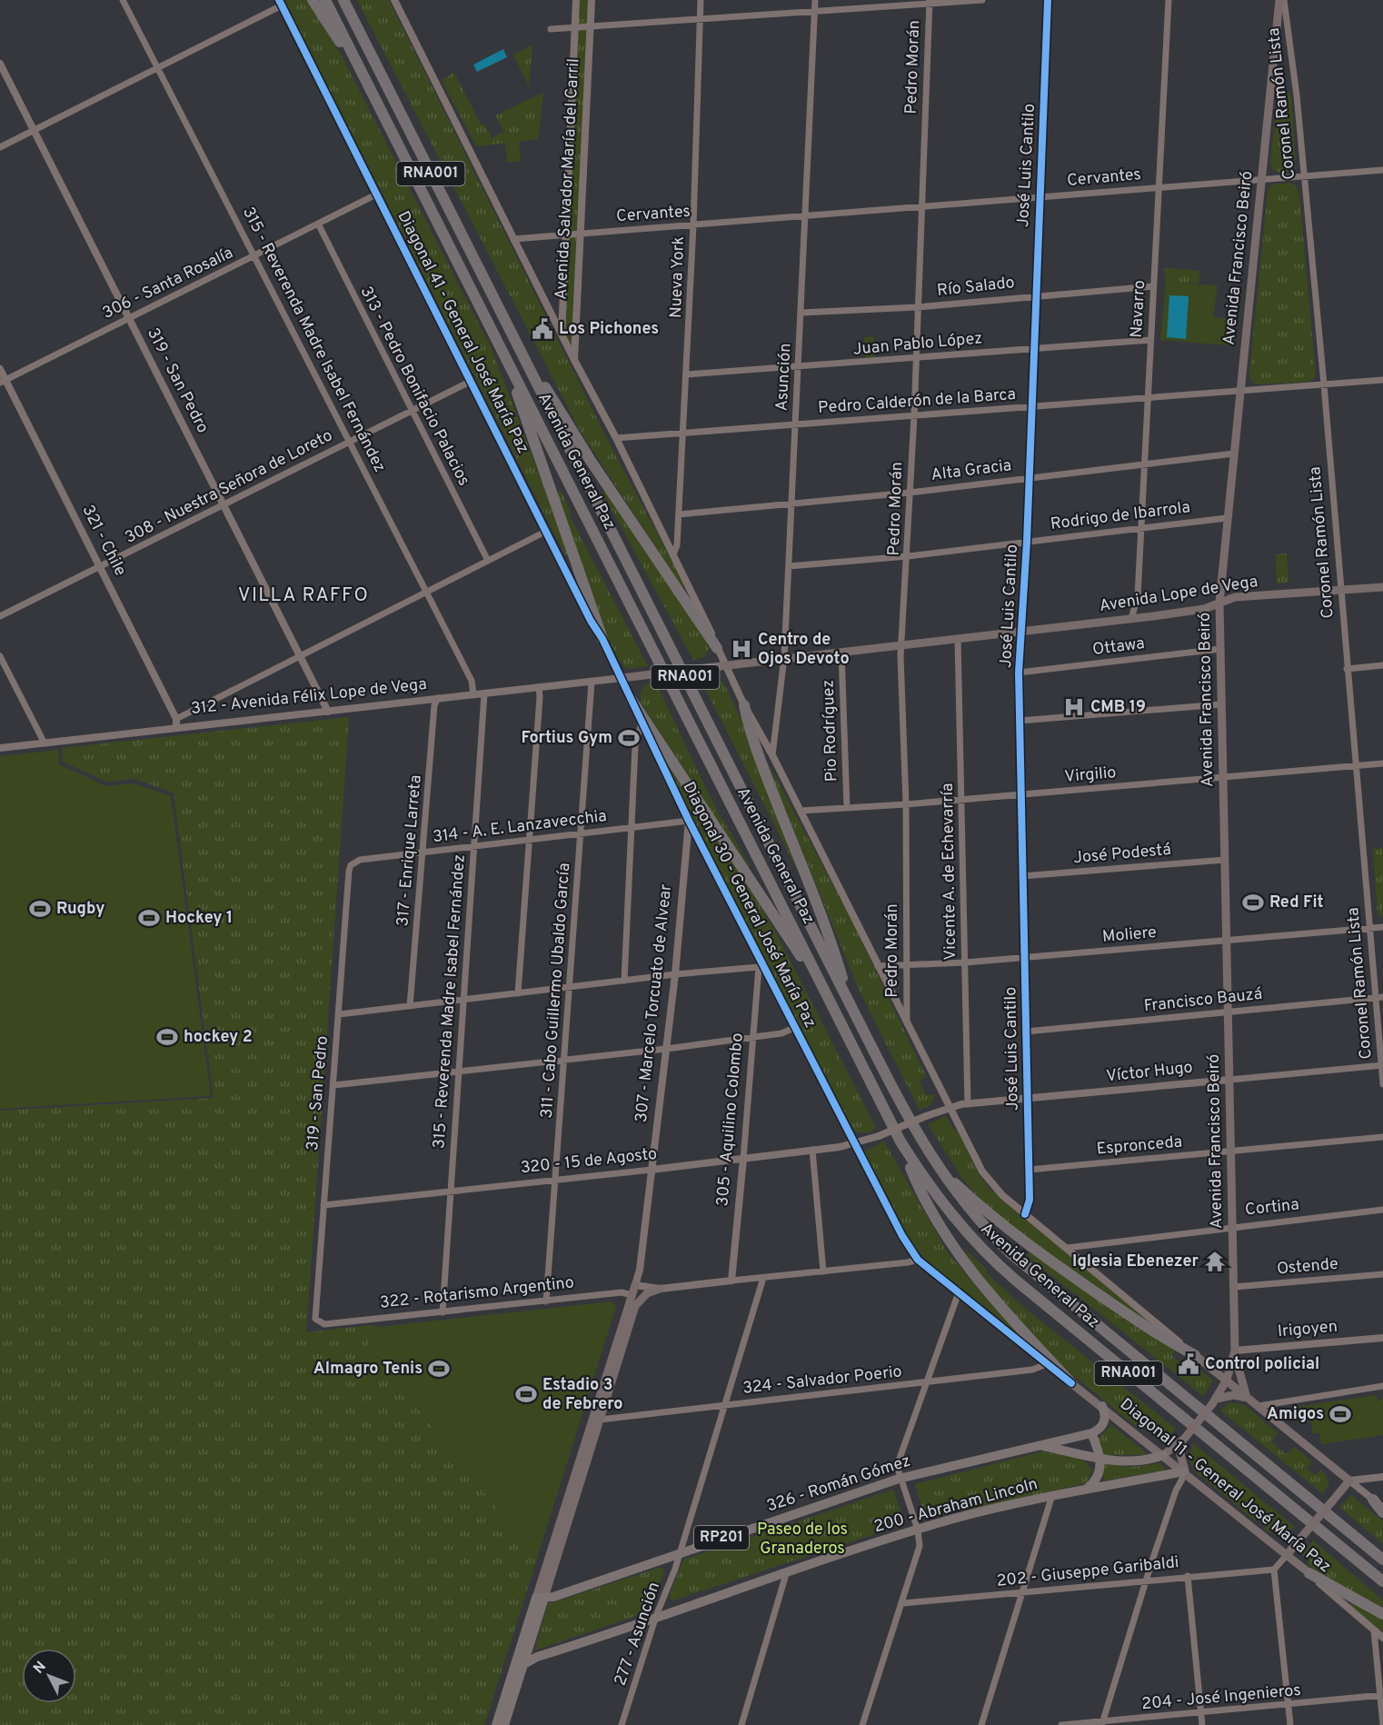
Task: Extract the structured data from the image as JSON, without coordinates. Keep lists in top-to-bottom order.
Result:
{
  "streets": {
    "highway": ["RNA001", "Avenida General Paz"],
    "main road": [
      "Avenida Francisco Beiró",
      "Avenida Lope de Vega",
      "326 - Román Gómez",
      "Diagonal 11 - General José María Paz",
      "200 - Abraham Lincoln",
      "RP201"
    ],
    "street": [
      "Pedro Morán",
      "Coronel Ramón Lista",
      "José Luis Cantilo",
      "Cervantes",
      "Avenida Salvador María del Carril",
      "Nueva York",
      "306 - Santa Rosalía",
      "Río Salado",
      "Navarro",
      "Diagonal 41 - General José María Paz",
      "315 - Reverenda Madre Isabel Fernández",
      "Juan Pablo López",
      "Asunción",
      "319 - San Pedro",
      "313 - Pedro Bonifacio Palacios",
      "Pedro Calderón de la Barca",
      "Alta Gracia",
      "308 - Nuestra Señora de Loreto",
      "Rodrigo de Ibarrola",
      "321 - Chile",
      "Ottawa",
      "312 - Avenida Félix Lope de Vega",
      "Pio Rodríguez",
      "Virgilio",
      "314 - A. E. Lanzavecchia",
      "317 - Enrique Larreta",
      "José Podestá",
      "Vicente A. de Echevarría",
      "Diagonal 30 - General José María Paz",
      "Moliere",
      "311 - Cabo Guillermo Ubaldo García",
      "Francisco Bauzá",
      "307 - Marcelo Torcuato de Alvear",
      "Víctor Hugo",
      "305 - Aquilino Colombo",
      "Espronceda",
      "320 - 15 de Agosto",
      "Cortina",
      "Ostende",
      "322 - Rotarismo Argentino",
      "Irigoyen",
      "324 - Salvador Poerio",
      "202 - Giuseppe Garibaldi",
      "277 - Asunción",
      "204 - José Ingenieros"
    ]
  },
  "crossings": [
    ["Pedro Morán", "Cervantes"],
    ["Pedro Morán", "Río Salado"],
    ["Pedro Morán", "Juan Pablo López"],
    ["Pedro Morán", "Pedro Calderón de la Barca"],
    ["Pedro Morán", "Alta Gracia"],
    ["Pedro Morán", "Rodrigo de Ibarrola"],
    ["Pedro Morán", "Avenida Lope de Vega"],
    ["Pedro Morán", "Virgilio"],
    ["Pedro Morán", "Moliere"],
    ["Coronel Ramón Lista", "Cervantes"],
    ["Coronel Ramón Lista", "Avenida Francisco Beiró"],
    ["Coronel Ramón Lista", "Pedro Calderón de la Barca"],
    ["Coronel Ramón Lista", "Avenida Lope de Vega"],
    ["Coronel Ramón Lista", "Virgilio"],
    ["Coronel Ramón Lista", "Moliere"],
    ["Coronel Ramón Lista", "Francisco Bauzá"],
    ["Coronel Ramón Lista", "Víctor Hugo"],
    ["José Luis Cantilo", "Cervantes"],
    ["José Luis Cantilo", "Río Salado"],
    ["José Luis Cantilo", "Juan Pablo López"],
    ["José Luis Cantilo", "Pedro Calderón de la Barca"],
    ["José Luis Cantilo", "Alta Gracia"],
    ["José Luis Cantilo", "Rodrigo de Ibarrola"],
    ["José Luis Cantilo", "Avenida Lope de Vega"],
    ["José Luis Cantilo", "Ottawa"],
    ["José Luis Cantilo", "Virgilio"],
    ["José Luis Cantilo", "José Podestá"],
    ["José Luis Cantilo", "Moliere"],
    ["José Luis Cantilo", "Francisco Bauzá"],
    ["José Luis Cantilo", "Víctor Hugo"],
    ["José Luis Cantilo", "Espronceda"],
    ["Cervantes", "Avenida Salvador María del Carril"],
    ["Cervantes", "Avenida Francisco Beiró"],
    ["Cervantes", "Nueva York"],
    ["Cervantes", "Navarro"],
    ["Cervantes", "Asunción"],
    ["Avenida Francisco Beiró", "Pedro Calderón de la Barca"],
    ["Avenida Francisco Beiró", "Alta Gracia"],
    ["Avenida Francisco Beiró", "Rodrigo de Ibarrola"],
    ["Avenida Francisco Beiró", "Avenida Lope de Vega"],
    ["Avenida Francisco Beiró", "Ottawa"],
    ["Avenida Francisco Beiró", "Virgilio"],
    ["Avenida Francisco Beiró", "José Podestá"],
    ["Avenida Francisco Beiró", "Moliere"],
    ["Avenida Francisco Beiró", "Francisco Bauzá"],
    ["Avenida Francisco Beiró", "Víctor Hugo"],
    ["Avenida Francisco Beiró", "Espronceda"],
    ["Avenida Francisco Beiró", "Cortina"],
    ["Avenida Francisco Beiró", "Ostende"],
    ["Avenida Francisco Beiró", "Irigoyen"],
    ["Avenida Francisco Beiró", "Diagonal 11 - General José María Paz"],
    ["Nueva York", "Juan Pablo López"],
    ["Nueva York", "Pedro Calderón de la Barca"],
    ["Nueva York", "Alta Gracia"],
    ["306 - Santa Rosalía", "Diagonal 41 - General José María Paz"],
    ["306 - Santa Rosalía", "315 - Reverenda Madre Isabel Fernández"],
    ["306 - Santa Rosalía", "319 - San Pedro"],
    ["306 - Santa Rosalía", "313 - Pedro Bonifacio Palacios"],
    ["306 - Santa Rosalía", "321 - Chile"],
    ["Río Salado", "Navarro"],
    ["Río Salado", "Asunción"],
    ["Navarro", "Juan Pablo López"],
    ["Navarro", "Pedro Calderón de la Barca"],
    ["Navarro", "Alta Gracia"],
    ["Navarro", "Rodrigo de Ibarrola"],
    ["Navarro", "Avenida Lope de Vega"],
    ["Diagonal 41 - General José María Paz", "308 - Nuestra Señora de Loreto"],
    ["Diagonal 41 - General José María Paz", "Avenida Lope de Vega"],
    ["Diagonal 41 - General José María Paz", "312 - Avenida Félix Lope de Vega"],
    ["Diagonal 41 - General José María Paz", "Diagonal 30 - General José María Paz"],
    ["315 - Reverenda Madre Isabel Fernández", "308 - Nuestra Señora de Loreto"],
    ["315 - Reverenda Madre Isabel Fernández", "312 - Avenida Félix Lope de Vega"],
    ["315 - Reverenda Madre Isabel Fernández", "314 - A. E. Lanzavecchia"],
    ["315 - Reverenda Madre Isabel Fernández", "320 - 15 de Agosto"],
    ["315 - Reverenda Madre Isabel Fernández", "322 - Rotarismo Argentino"],
    ["Juan Pablo López", "Asunción"],
    ["Asunción", "Pedro Calderón de la Barca"],
    ["Asunción", "Alta Gracia"],
    ["Asunción", "Rodrigo de Ibarrola"],
    ["Asunción", "Avenida Lope de Vega"],
    ["319 - San Pedro", "308 - Nuestra Señora de Loreto"],
    ["319 - San Pedro", "312 - Avenida Félix Lope de Vega"],
    ["319 - San Pedro", "314 - A. E. Lanzavecchia"],
    ["319 - San Pedro", "320 - 15 de Agosto"],
    ["319 - San Pedro", "322 - Rotarismo Argentino"],
    ["313 - Pedro Bonifacio Palacios", "308 - Nuestra Señora de Loreto"],
    ["308 - Nuestra Señora de Loreto", "321 - Chile"],
    ["321 - Chile", "312 - Avenida Félix Lope de Vega"],
    ["Avenida Lope de Vega", "312 - Avenida Félix Lope de Vega"],
    ["Avenida Lope de Vega", "Pio Rodríguez"],
    ["Avenida Lope de Vega", "Vicente A. de Echevarría"],
    ["Avenida Lope de Vega", "Diagonal 30 - General José María Paz"],
    ["312 - Avenida Félix Lope de Vega", "317 - Enrique Larreta"],
    ["312 - Avenida Félix Lope de Vega", "Diagonal 30 - General José María Paz"],
    ["312 - Avenida Félix Lope de Vega", "311 - Cabo Guillermo Ubaldo García"],
    ["Pio Rodríguez", "Virgilio"],
    ["Virgilio", "Vicente A. de Echevarría"],
    ["314 - A. E. Lanzavecchia", "317 - Enrique Larreta"],
    ["314 - A. E. Lanzavecchia", "Diagonal 30 - General José María Paz"],
    ["314 - A. E. Lanzavecchia", "311 - Cabo Guillermo Ubaldo García"],
    ["314 - A. E. Lanzavecchia", "307 - Marcelo Torcuato de Alvear"],
    ["Vicente A. de Echevarría", "Moliere"],
    ["Vicente A. de Echevarría", "Víctor Hugo"],
    ["Diagonal 30 - General José María Paz", "307 - Marcelo Torcuato de Alvear"],
    ["Diagonal 30 - General José María Paz", "305 - Aquilino Colombo"],
    ["Diagonal 30 - General José María Paz", "320 - 15 de Agosto"],
    ["Diagonal 30 - General José María Paz", "Diagonal 11 - General José María Paz"],
    ["311 - Cabo Guillermo Ubaldo García", "320 - 15 de Agosto"],
    ["311 - Cabo Guillermo Ubaldo García", "322 - Rotarismo Argentino"],
    ["307 - Marcelo Torcuato de Alvear", "320 - 15 de Agosto"],
    ["Víctor Hugo", "320 - 15 de Agosto"],
    ["305 - Aquilino Colombo", "320 - 15 de Agosto"],
    ["320 - 15 de Agosto", "Diagonal 11 - General José María Paz"],
    ["324 - Salvador Poerio", "Diagonal 11 - General José María Paz"],
    ["326 - Román Gómez", "277 - Asunción"],
    ["Diagonal 11 - General José María Paz", "200 - Abraham Lincoln"],
    ["200 - Abraham Lincoln", "277 - Asunción"]
  ],
  "districts": ["VILLA RAFFO"],
  "parks": ["Paseo de los Granaderos"],
  "places": {
    "public building": ["Los Pichones", "Control policial"],
    "hospital": ["Centro de Ojos Devoto", "CMB 19"],
    "sports": [
      "Fortius Gym",
      "Red Fit",
      "Rugby",
      "Hockey 1",
      "hockey 2",
      "Almagro Tenis",
      "Estadio 3 de Febrero",
      "Amigos"
    ],
    "temple": ["Iglesia Ebenezer"]
  },
  "north": "top left"
}
